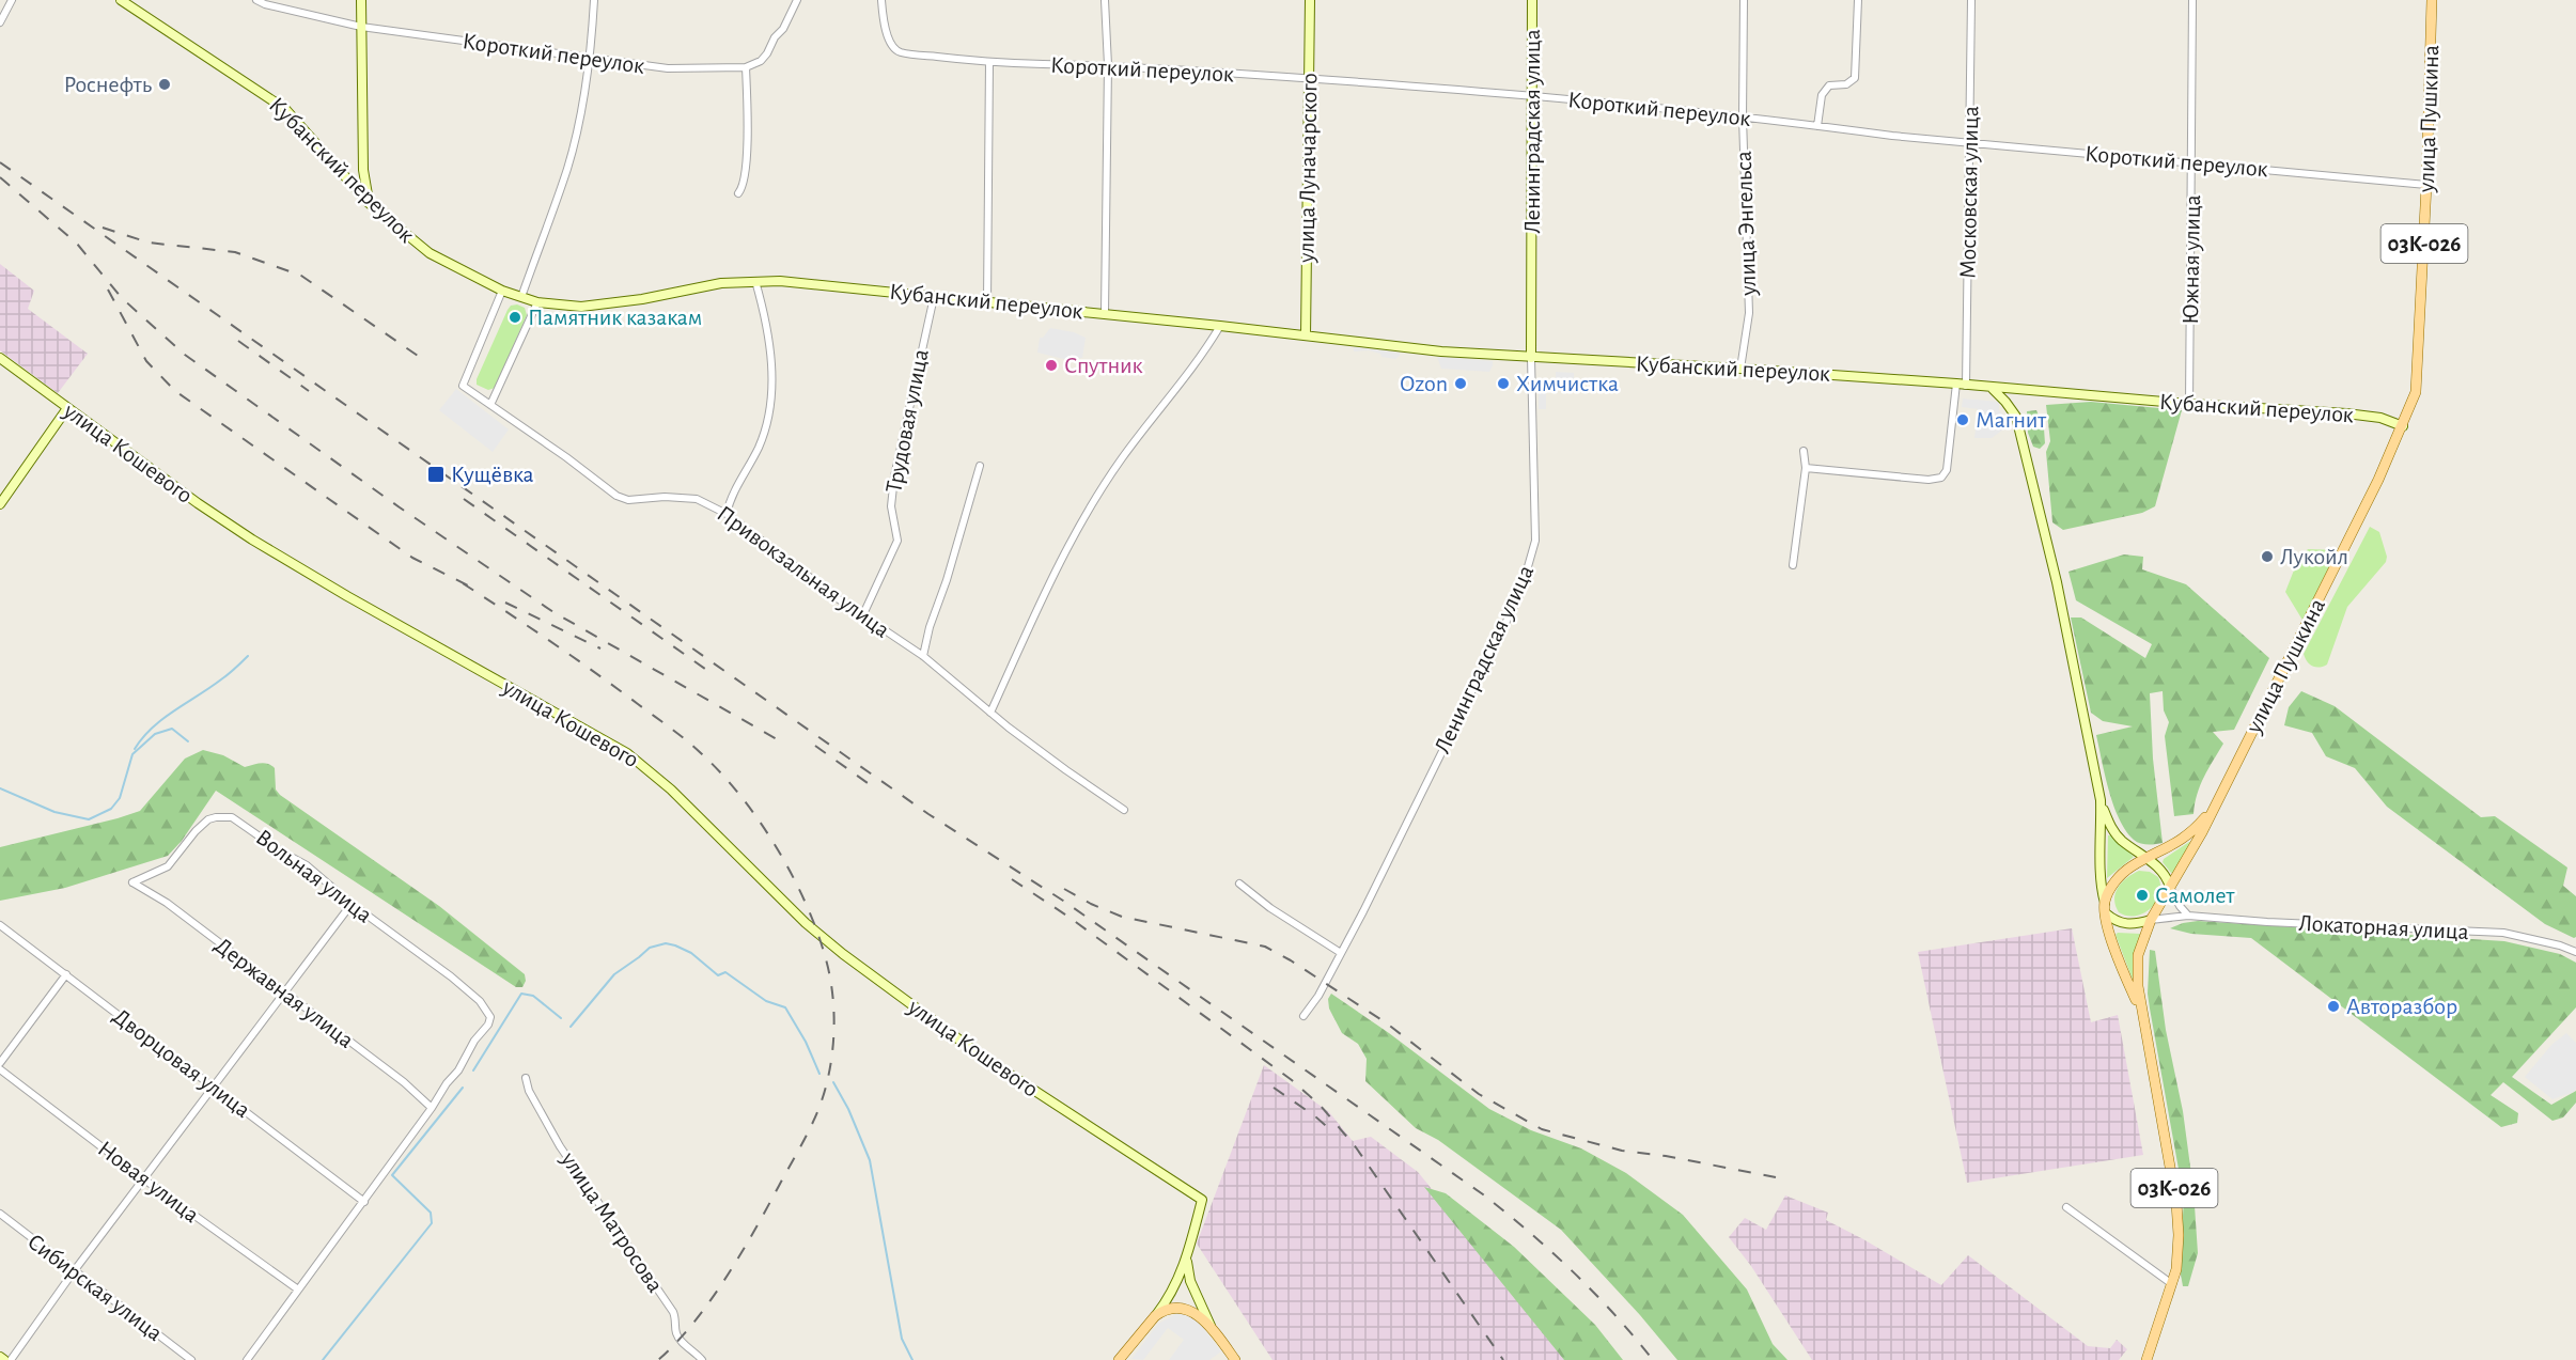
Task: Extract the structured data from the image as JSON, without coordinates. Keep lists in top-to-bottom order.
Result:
{
  "streets": {
    "main road": ["улица Пушкина", "03К-026"],
    "street": [
      "Короткий переулок",
      "Ленинградская улица",
      "улица Луначарского",
      "Кубанский переулок",
      "Московская улица",
      "улица Энгельса",
      "Южная улица",
      "Трудовая улица",
      "улица Кошевого",
      "Привокзальная улица",
      "Вольная улица",
      "Локаторная улица",
      "Державная улица",
      "Дворцовая улица",
      "Новая улица",
      "улица Матросова",
      "Сибирская улица"
    ]
  },
  "crossings": [
    ["Короткий переулок", "улица Пушкина"],
    ["Короткий переулок", "Ленинградская улица"],
    ["Короткий переулок", "улица Луначарского"],
    ["Короткий переулок", "Московская улица"],
    ["Короткий переулок", "улица Энгельса"],
    ["Короткий переулок", "Южная улица"],
    ["улица Пушкина", "Кубанский переулок"],
    ["улица Пушкина", "03К-026"],
    ["улица Пушкина", "Локаторная улица"],
    ["Ленинградская улица", "Кубанский переулок"],
    ["улица Луначарского", "Кубанский переулок"],
    ["Кубанский переулок", "Московская улица"],
    ["Кубанский переулок", "улица Энгельса"],
    ["Кубанский переулок", "Южная улица"],
    ["Кубанский переулок", "Трудовая улица"],
    ["Кубанский переулок", "Привокзальная улица"],
    ["03К-026", "Локаторная улица"],
    ["Трудовая улица", "Привокзальная улица"],
    ["Вольная улица", "Державная улица"]
  ],
  "places": {
    "other": [
      "Роснефть",
      "Памятник казакам",
      "Спутник",
      "Ozon",
      "Химчистка",
      "Магнит",
      "Лукойл",
      "Самолет",
      "Авторазбор"
    ],
    "transit": ["Кущёвка"]
  }
}
